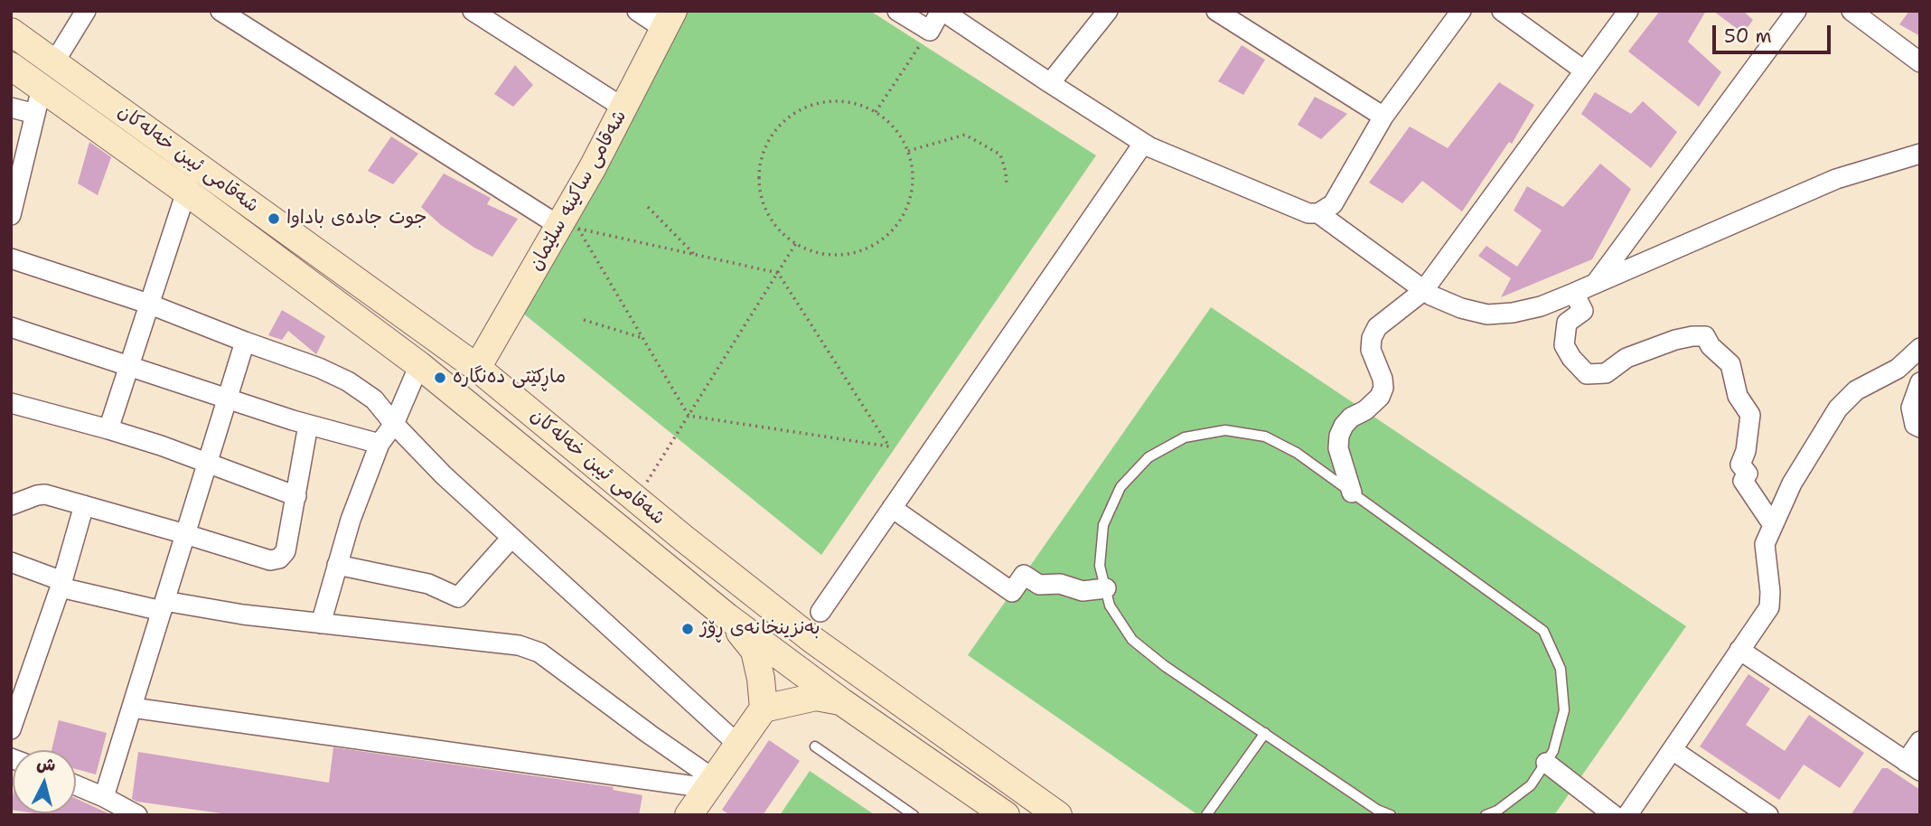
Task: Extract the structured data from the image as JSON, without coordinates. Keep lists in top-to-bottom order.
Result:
{
  "streets": {
    "main road": ["شەقامی ئیبن خەلەکان", "شەقامی ساکینە سلێمان"]
  },
  "crossings": [
    ["شەقامی ئیبن خەلەکان", "شەقامی ساکینە سلێمان"]
  ],
  "places": ["جوت جادەی باداوا", "ماڕكێتی دەنگارە", "بەنزینخانەی ڕۆژ"],
  "scale_bar": "50 m",
  "north": "top"
}
